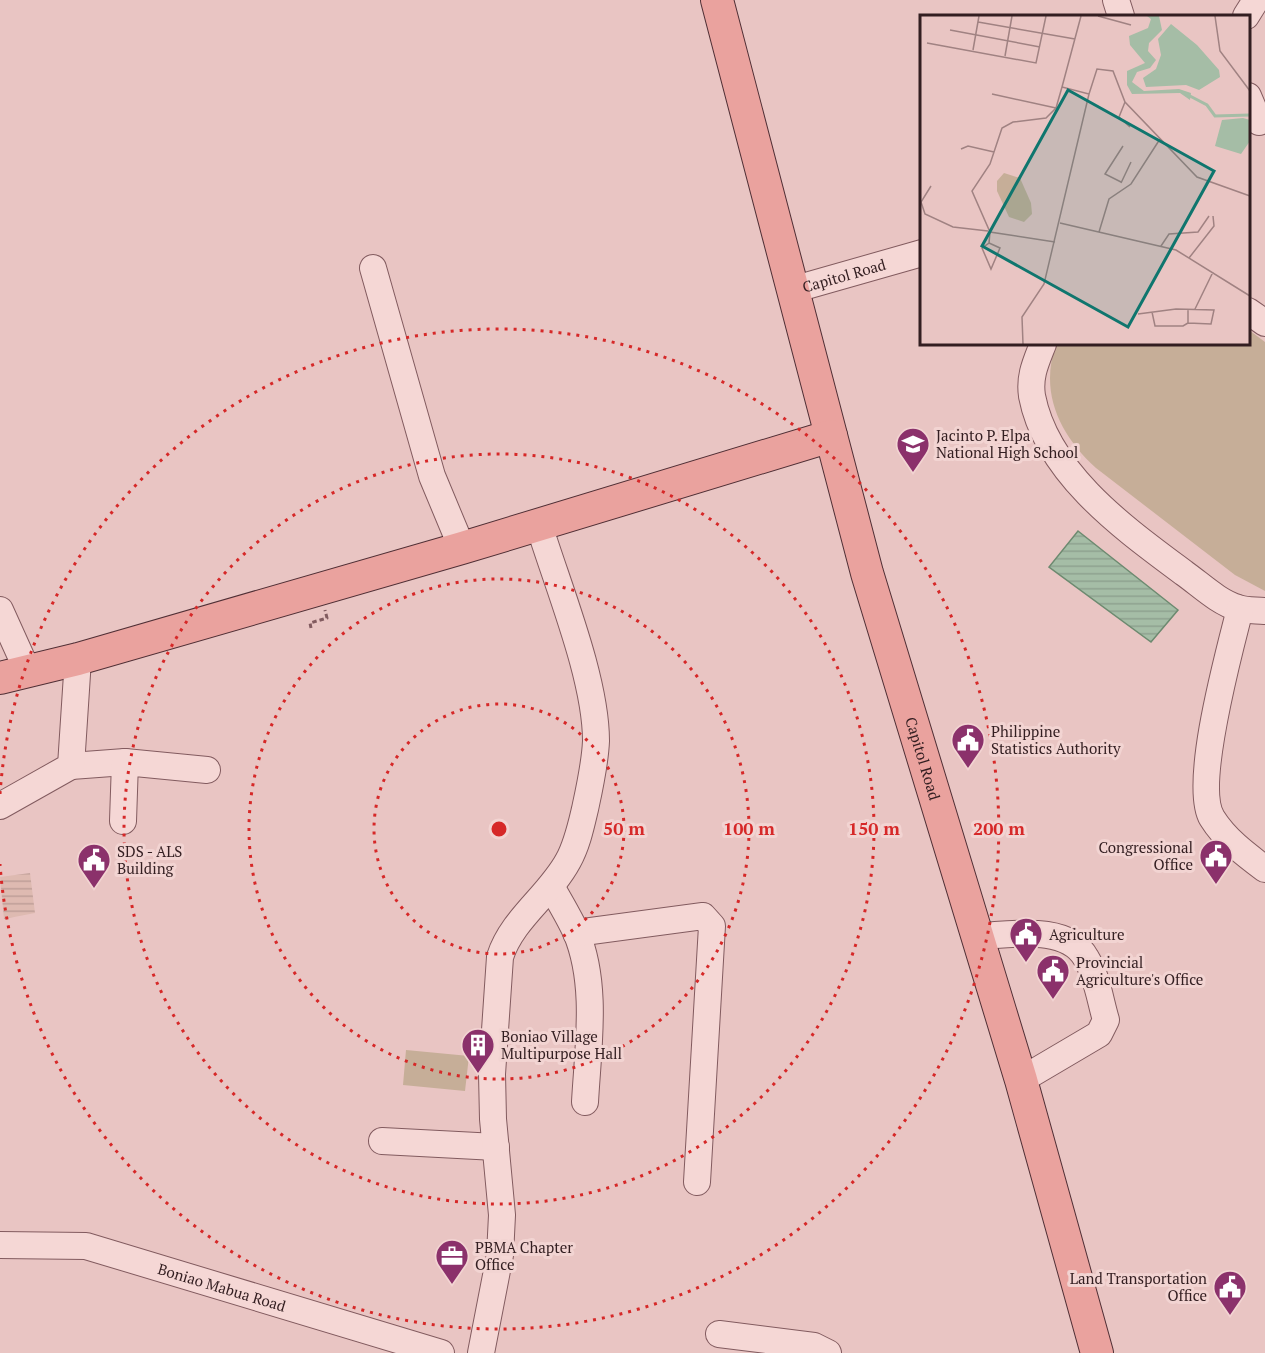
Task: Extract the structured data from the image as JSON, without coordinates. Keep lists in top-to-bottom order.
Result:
{
  "streets": {
    "main road": ["Capitol Road"],
    "street": ["Boniao Mabua Road"]
  },
  "places": {
    "school or university": ["Jacinto P. Elpa National High School"],
    "public building": [
      "Philippine Statistics Authority",
      "Congressional Office",
      "SDS - ALS Building",
      "Agriculture",
      "Provincial Agriculture's Office",
      "Land Transportation Office"
    ],
    "building": ["Boniao Village Multipurpose Hall"],
    "office": ["PBMA Chapter Office"]
  },
  "rings": [
    "50 m",
    "100 m",
    "150 m",
    "200 m"
  ]
}
